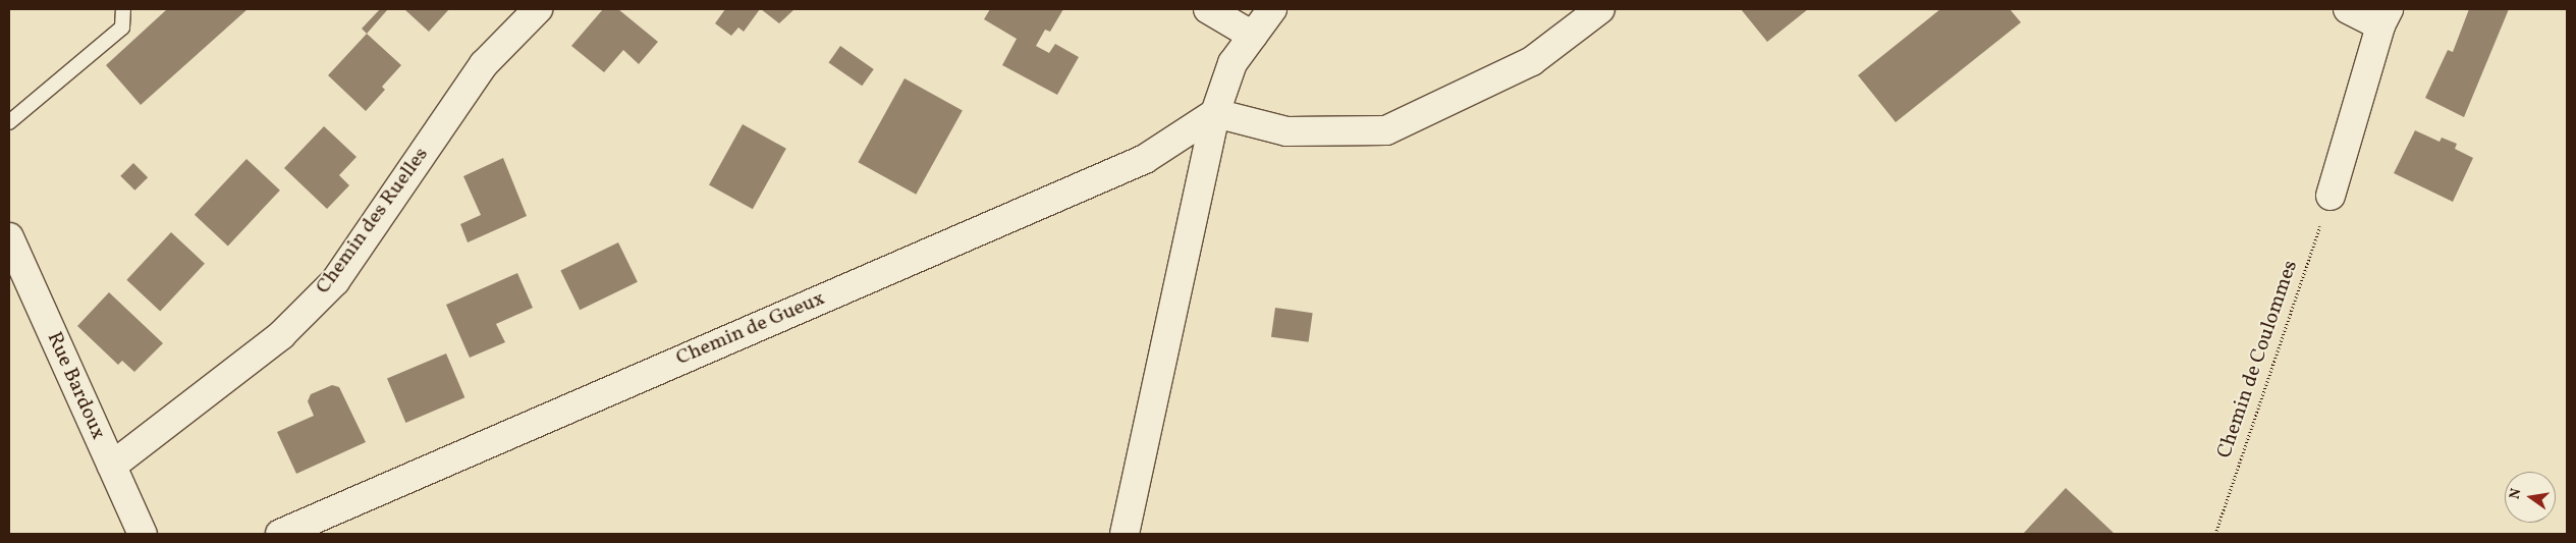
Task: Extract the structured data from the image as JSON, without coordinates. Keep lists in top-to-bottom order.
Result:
{
  "streets": {
    "street": ["Chemin des Ruelles", "Chemin de Gueux", "Rue Bardoux"],
    "path": ["Chemin de Coulommes"]
  },
  "crossings": [
    ["Chemin des Ruelles", "Rue Bardoux"]
  ],
  "north": "left"
}
